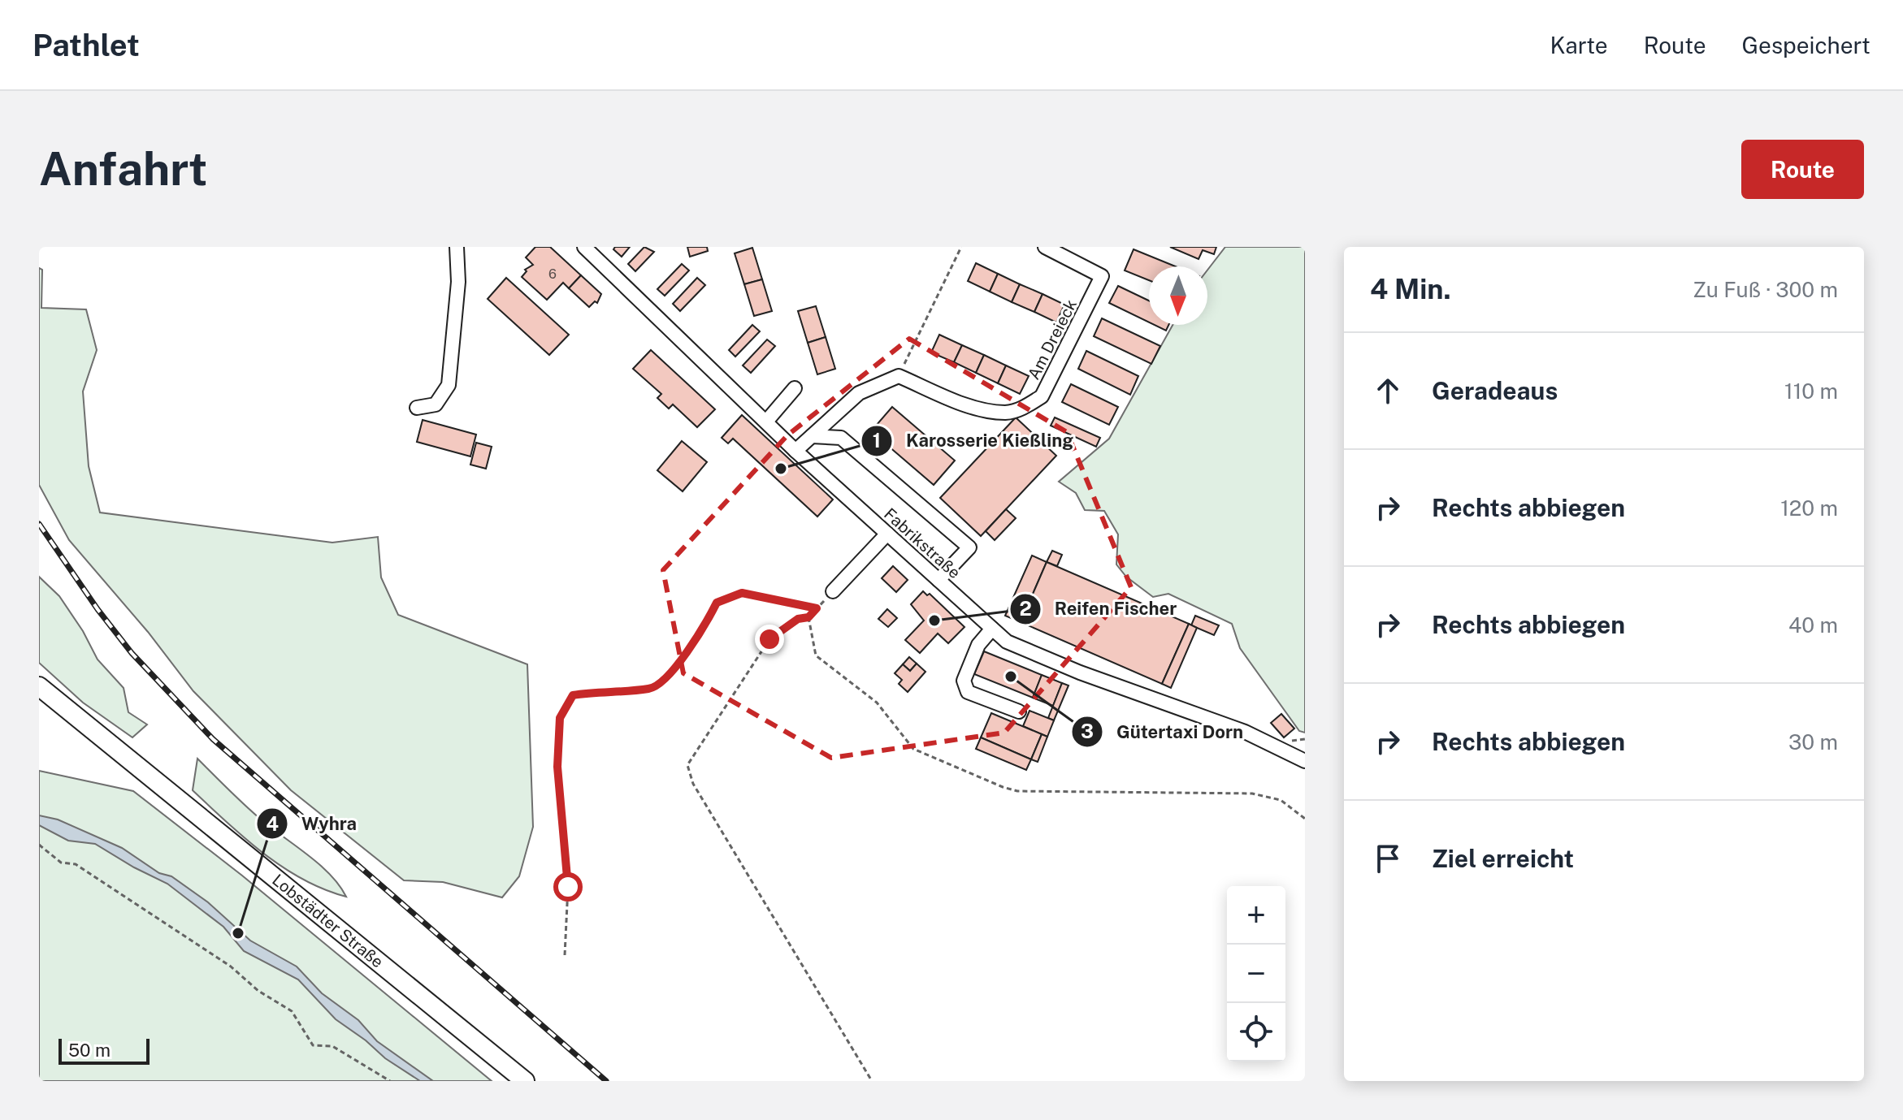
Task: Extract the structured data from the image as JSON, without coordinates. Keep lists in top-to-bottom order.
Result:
{
  "streets": {
    "main road": ["Lobstädter Straße"],
    "street": ["Am Dreieck", "Fabrikstraße"]
  },
  "places": [
    "Karosserie Kießling",
    "Reifen Fischer",
    "Gütertaxi Dorn",
    "Wyhra"
  ],
  "house_numbers": ["6"],
  "scale_bar": "50 m",
  "north": "bottom",
  "page": {
    "header": "Pathlet",
    "nav": ["Karte", "Route", "Gespeichert"],
    "buttons": "Route",
    "title": "Anfahrt",
    "heading": ["4 Min.", "Zu Fuß · 300 m"],
    "list": [
      ["Geradeaus", "110 m"],
      ["Rechts abbiegen", "120 m"],
      ["Rechts abbiegen", "40 m"],
      ["Rechts abbiegen", "30 m"],
      "Ziel erreicht"
    ],
    "map_buttons": ["+", "−"],
    "scale": "50 m"
  }
}
